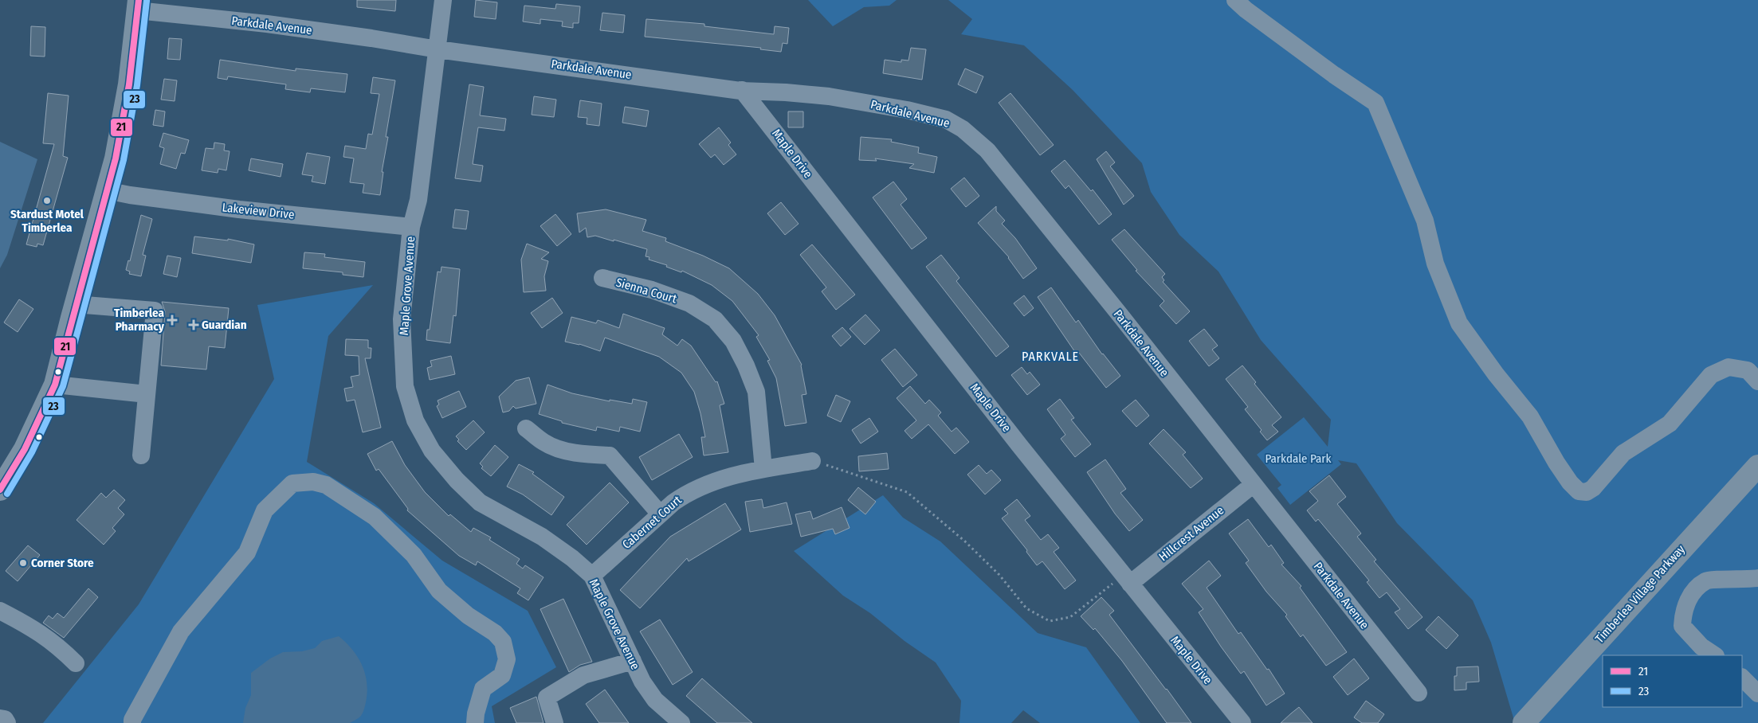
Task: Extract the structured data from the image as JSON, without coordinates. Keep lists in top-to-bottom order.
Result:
{
  "streets": {
    "main road": ["Timberlea Village Parkway"],
    "street": [
      "Parkdale Avenue",
      "Maple Drive",
      "Lakeview Drive",
      "Maple Grove Avenue",
      "Sienna Court",
      "Cabernet Court",
      "Hillcrest Avenue"
    ]
  },
  "crossings": [
    ["Parkdale Avenue", "Maple Drive"],
    ["Parkdale Avenue", "Maple Grove Avenue"],
    ["Parkdale Avenue", "Hillcrest Avenue"],
    ["Maple Drive", "Hillcrest Avenue"],
    ["Lakeview Drive", "Maple Grove Avenue"],
    ["Maple Grove Avenue", "Cabernet Court"],
    ["Sienna Court", "Cabernet Court"]
  ],
  "districts": ["PARKVALE"],
  "parks": ["Parkdale Park"],
  "places": {
    "other": ["Stardust Motel Timberlea", "Corner Store"],
    "health": ["Timberlea Pharmacy", "Guardian"]
  },
  "lines": ["transit line 21", "transit line 23"],
  "legend": ["21", "23"]
}
